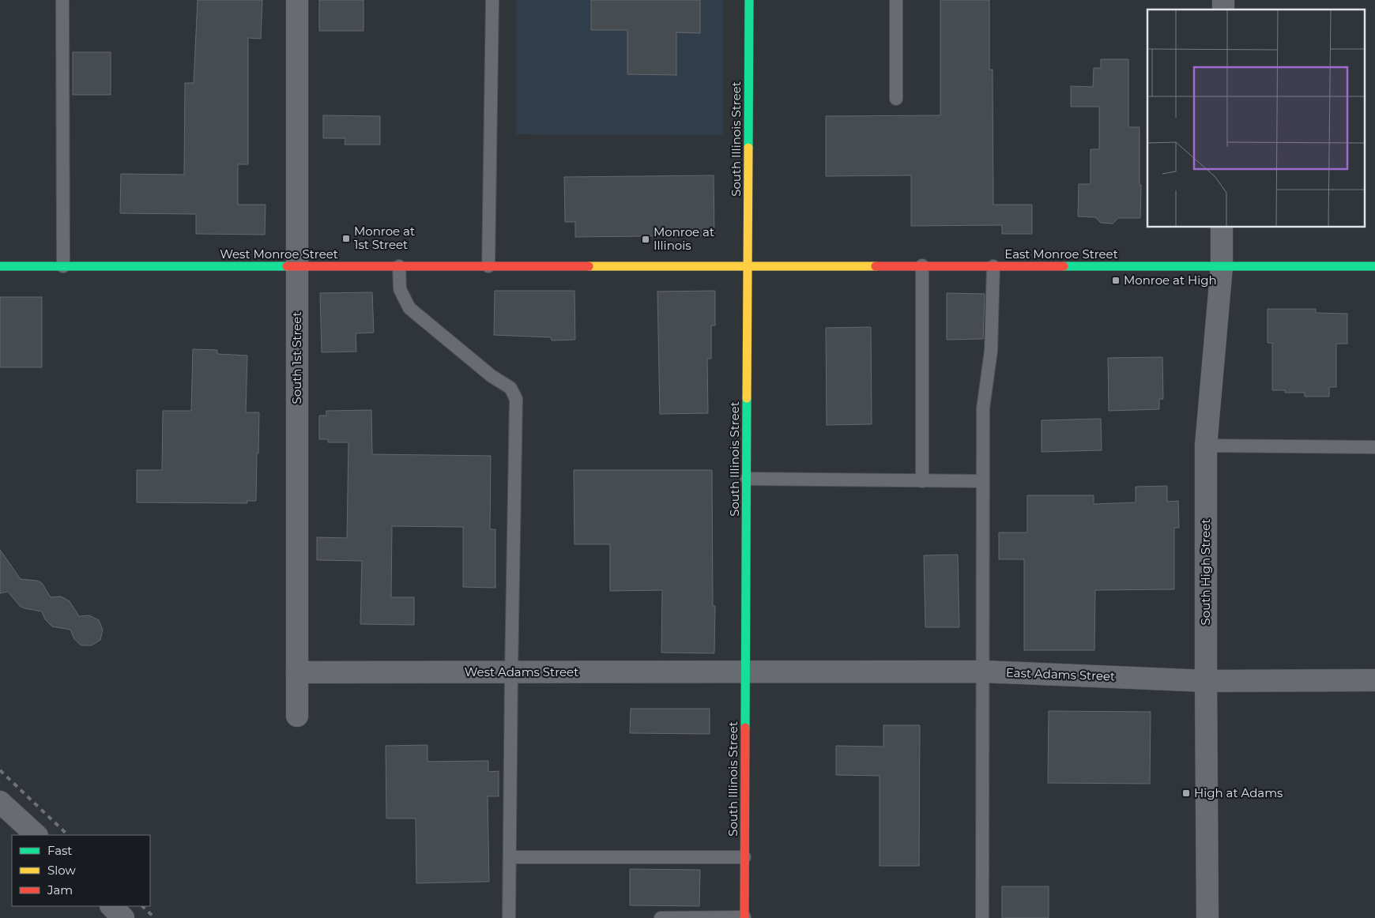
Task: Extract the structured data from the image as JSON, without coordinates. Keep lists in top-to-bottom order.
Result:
{
  "streets": {
    "street": [
      "South Illinois Street",
      "West Monroe Street",
      "East Monroe Street",
      "South 1st Street",
      "South High Street",
      "West Adams Street",
      "East Adams Street"
    ]
  },
  "crossings": [
    ["South Illinois Street", "West Monroe Street"],
    ["South Illinois Street", "East Monroe Street"],
    ["South Illinois Street", "West Adams Street"],
    ["South Illinois Street", "East Adams Street"],
    ["West Monroe Street", "East Monroe Street"],
    ["West Monroe Street", "South 1st Street"],
    ["East Monroe Street", "South High Street"],
    ["South 1st Street", "West Adams Street"],
    ["South High Street", "East Adams Street"],
    ["West Adams Street", "East Adams Street"]
  ],
  "places": {
    "transit": [
      "Monroe at 1st Street",
      "Monroe at Illinois",
      "Monroe at High",
      "High at Adams"
    ]
  },
  "legend": ["Fast", "Slow", "Jam"]
}
